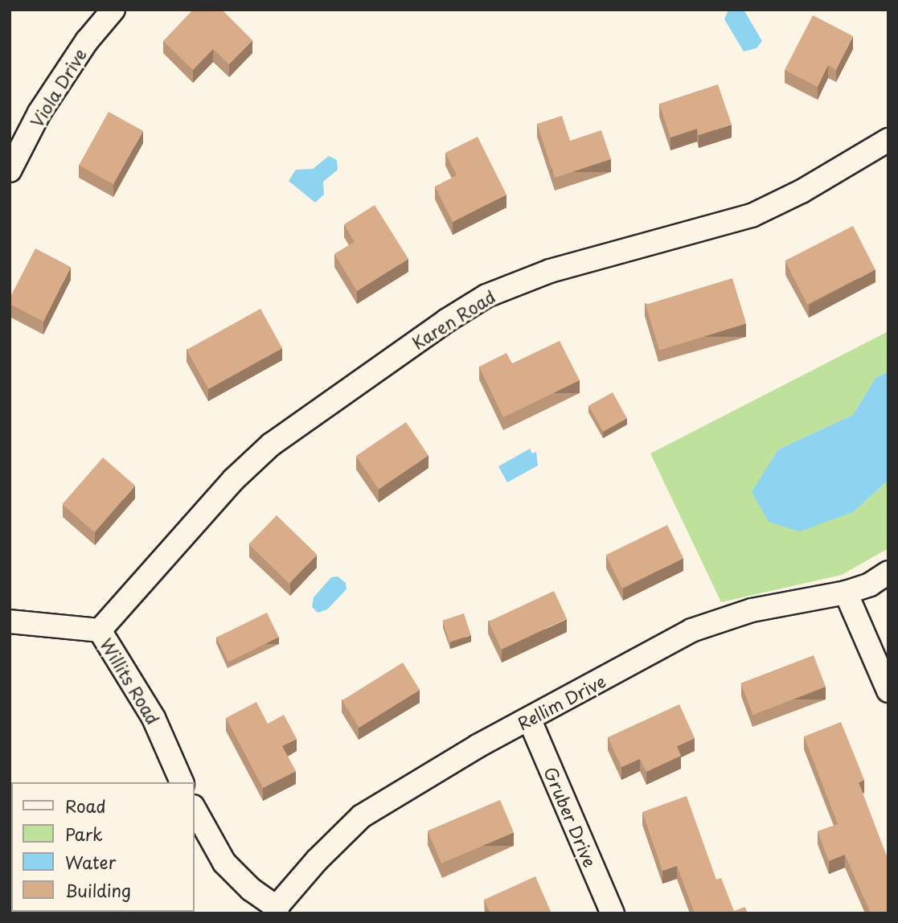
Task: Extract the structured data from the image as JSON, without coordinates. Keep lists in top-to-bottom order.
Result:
{
  "streets": {
    "street": [
      "Viola Drive",
      "Karen Road",
      "Willits Road",
      "Rellim Drive",
      "Gruber Drive"
    ]
  },
  "crossings": [
    ["Karen Road", "Willits Road"],
    ["Rellim Drive", "Gruber Drive"]
  ],
  "legend": [
    "Road",
    "Park",
    "Water",
    "Building"
  ]
}
